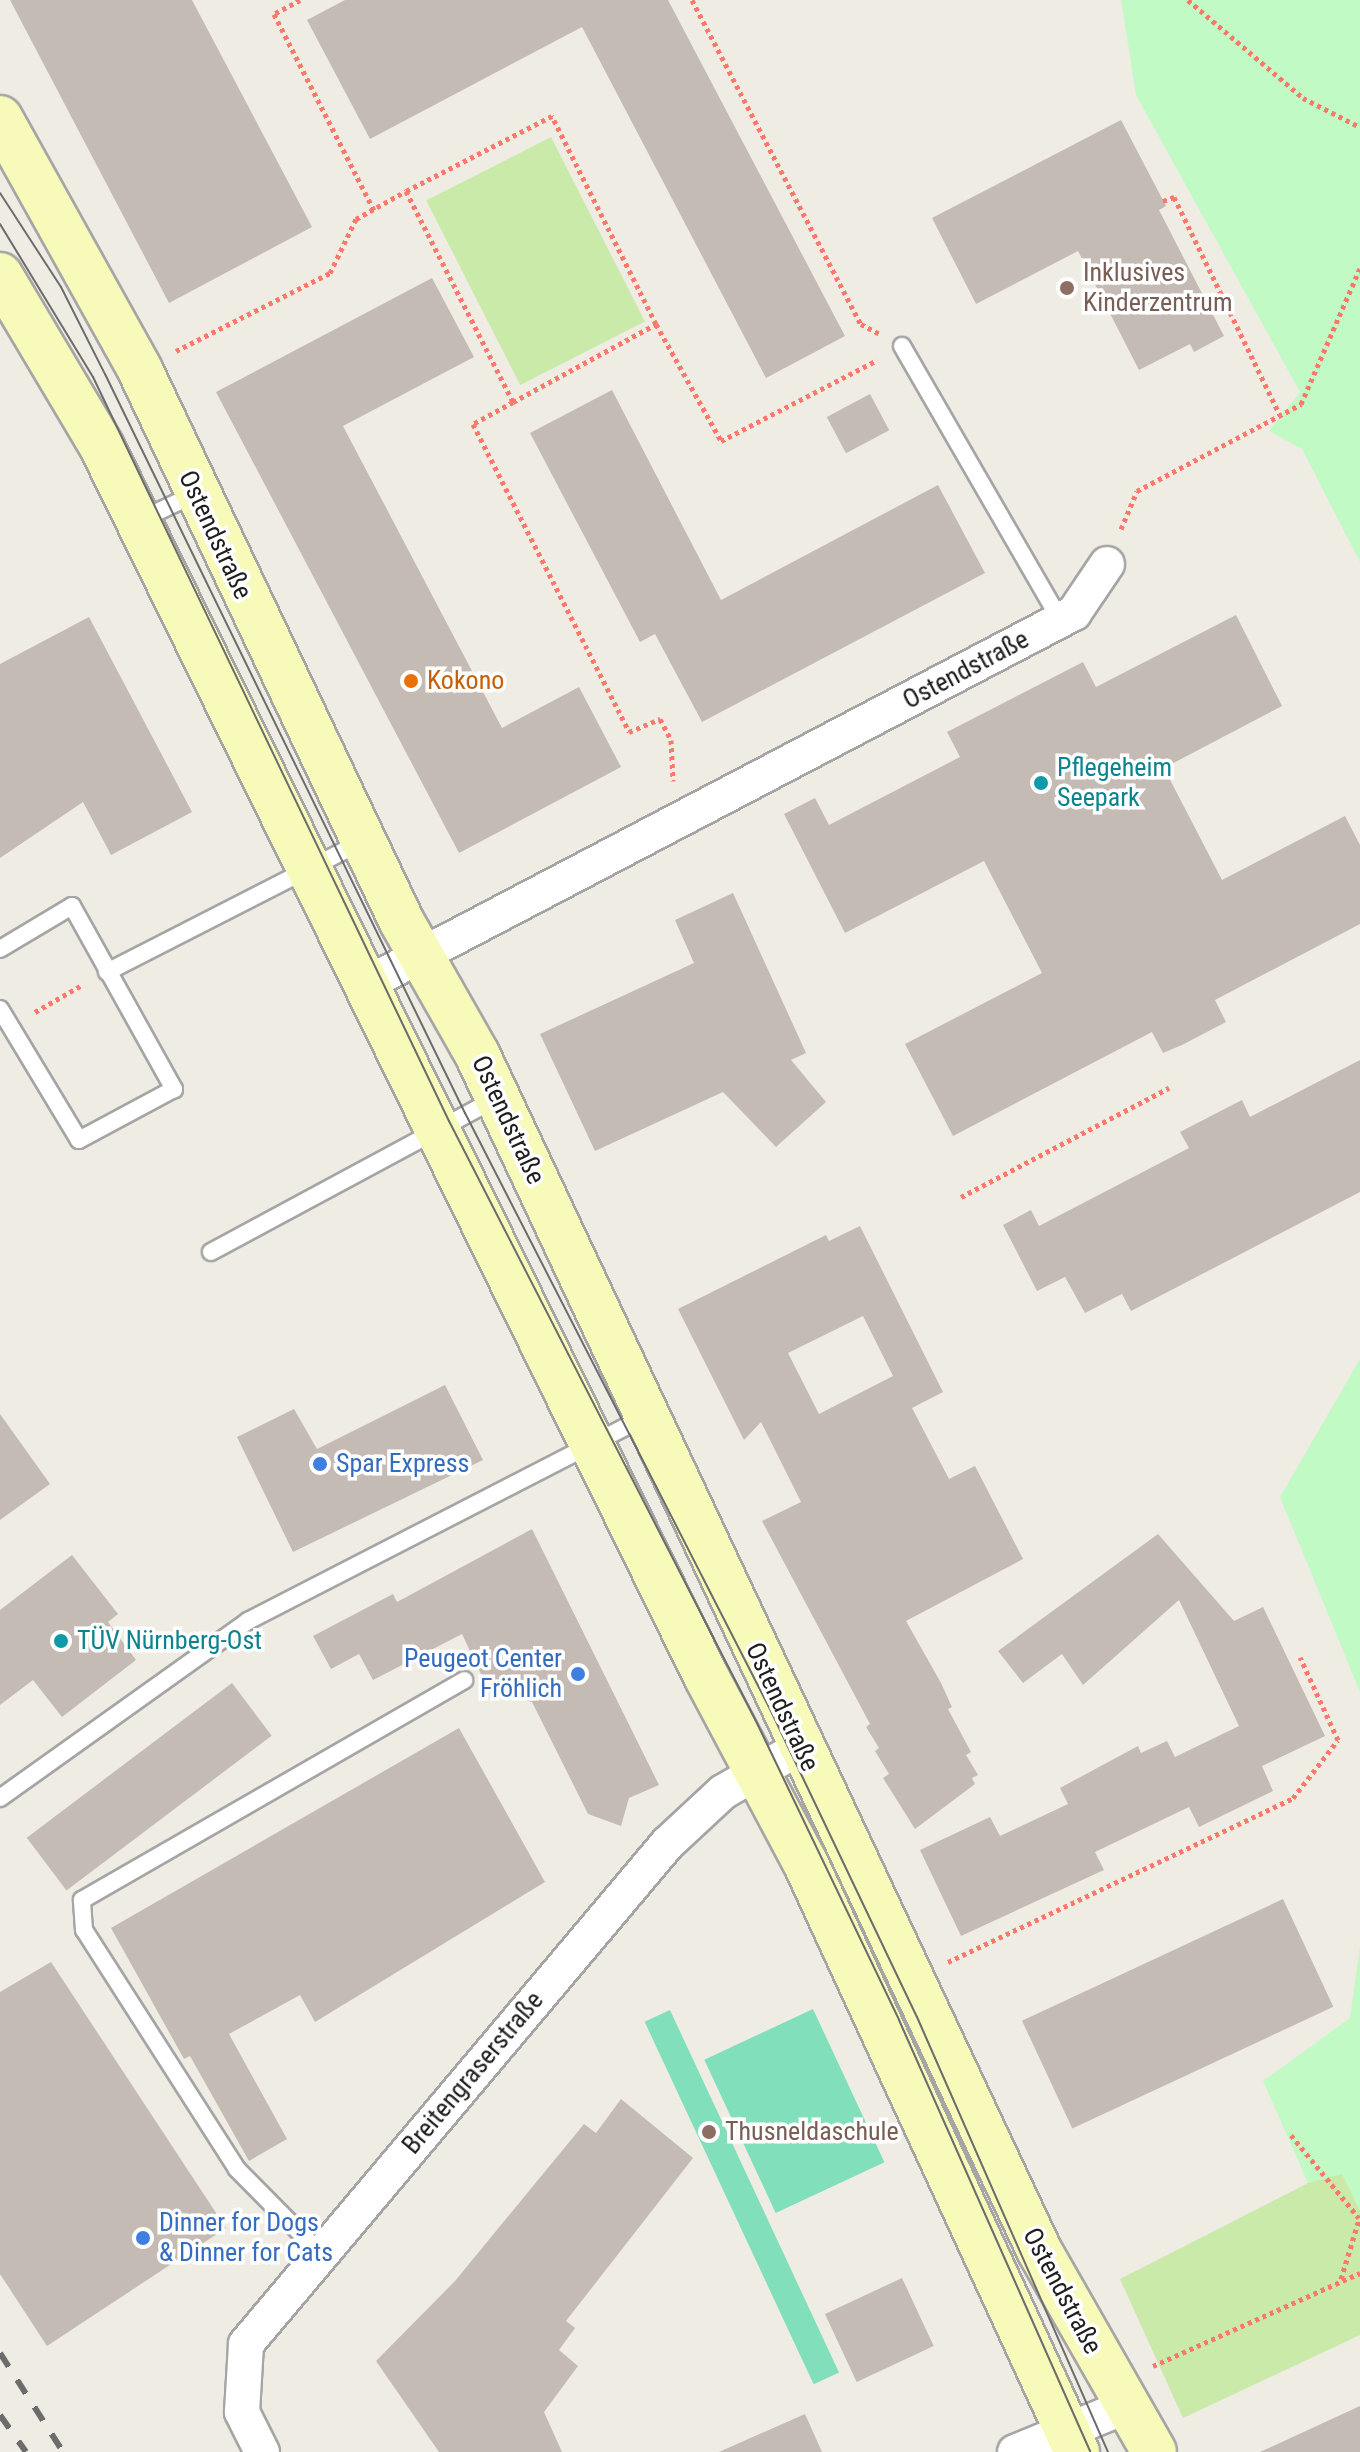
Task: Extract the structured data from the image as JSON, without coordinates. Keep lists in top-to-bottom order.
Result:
{
  "streets": {
    "main road": ["Ostendstraße"],
    "street": ["Breitengraserstraße"]
  },
  "crossings": [
    ["Ostendstraße", "Breitengraserstraße"]
  ],
  "places": [
    "Inklusives Kinderzentrum",
    "Kokono",
    "Pflegeheim Seepark",
    "Spar Express",
    "TÜV Nürnberg-Ost",
    "Peugeot Center Fröhlich",
    "Thusneldaschule",
    "Dinner for Dogs & Dinner for Cats"
  ]
}
